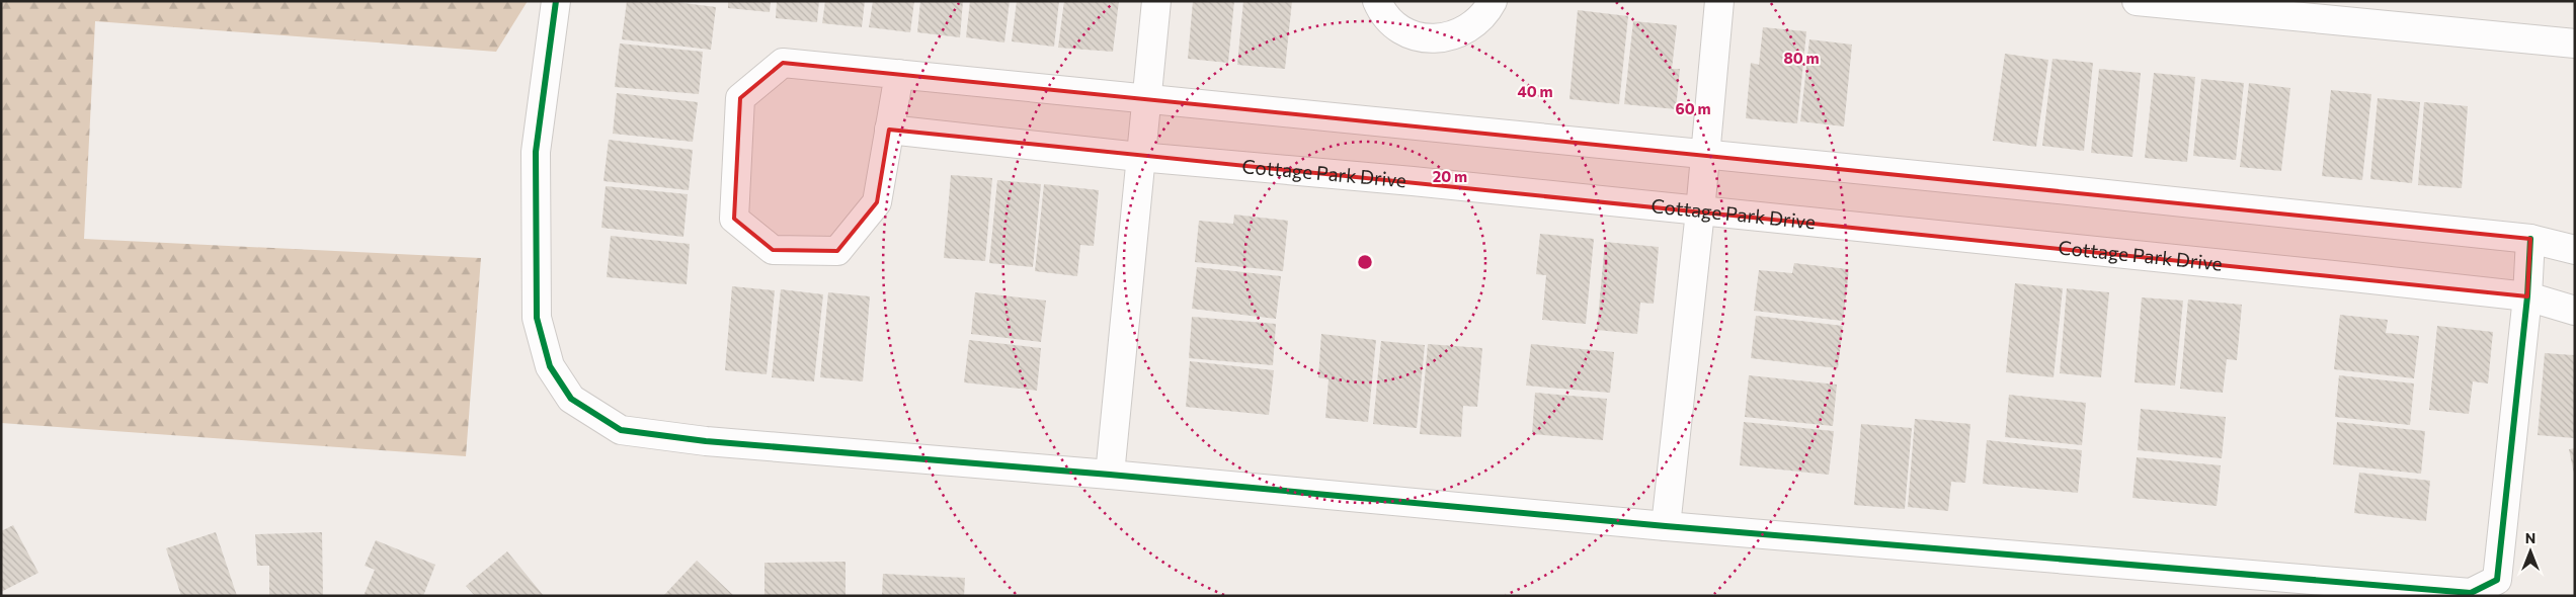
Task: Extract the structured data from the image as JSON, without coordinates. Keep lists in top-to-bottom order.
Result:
{
  "streets": {
    "street": ["Cottage Park Drive"]
  },
  "north": "top",
  "rings": [
    "80 m",
    "40 m",
    "60 m",
    "20 m"
  ]
}
